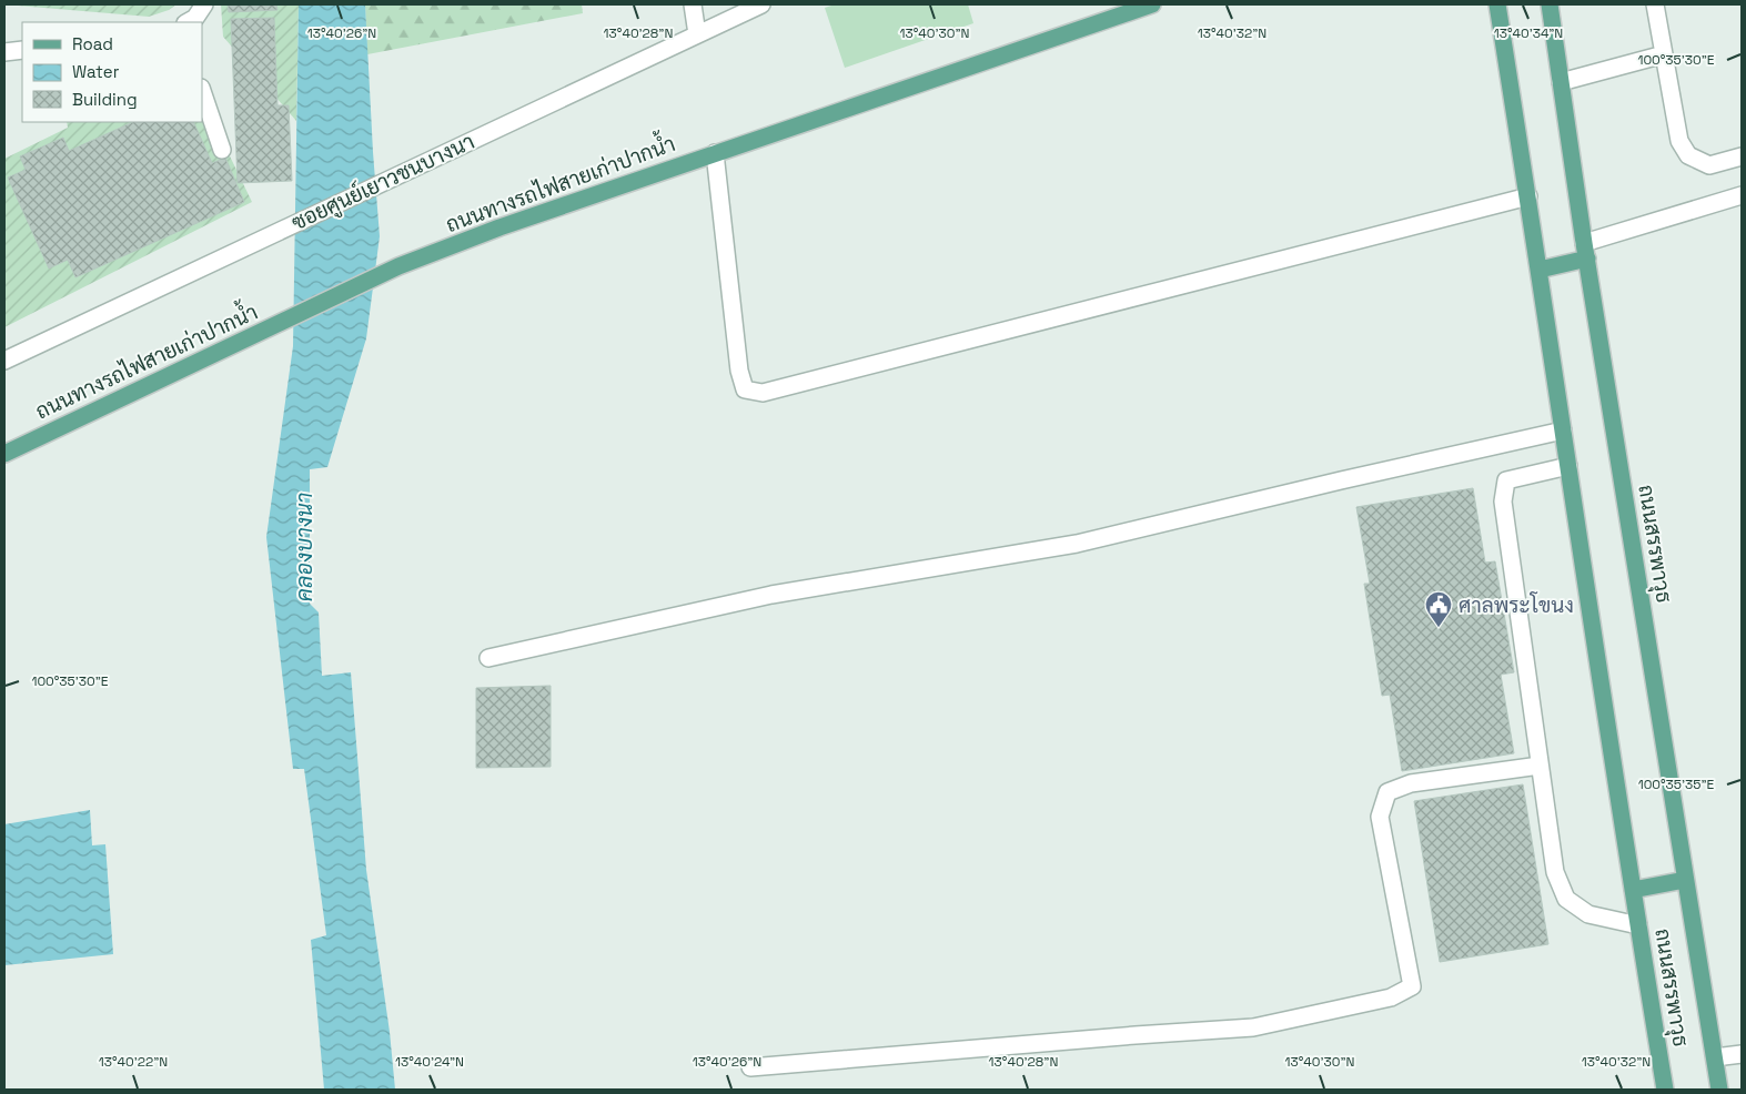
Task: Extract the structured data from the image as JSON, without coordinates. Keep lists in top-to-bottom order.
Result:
{
  "streets": {
    "main road": ["ถนนทางรถไฟสายเก่าปากน้ำ", "ถนนสรรพาวุธ"],
    "street": ["ซอยศูนย์เยาวชนบางนา"]
  },
  "water": ["คลองบางนา"],
  "places": {
    "public building": ["ศาลพระโขนง"]
  },
  "legend": ["Road", "Water", "Building"],
  "coordinates": [
    "13°40'26\"N",
    "13°40'30\"N",
    "13°40'32\"N",
    "13°40'34\"N",
    "13°40'28\"N",
    "100°35'30\"E",
    "100°35'35\"E",
    "13°40'22\"N",
    "13°40'24\"N"
  ]
}
